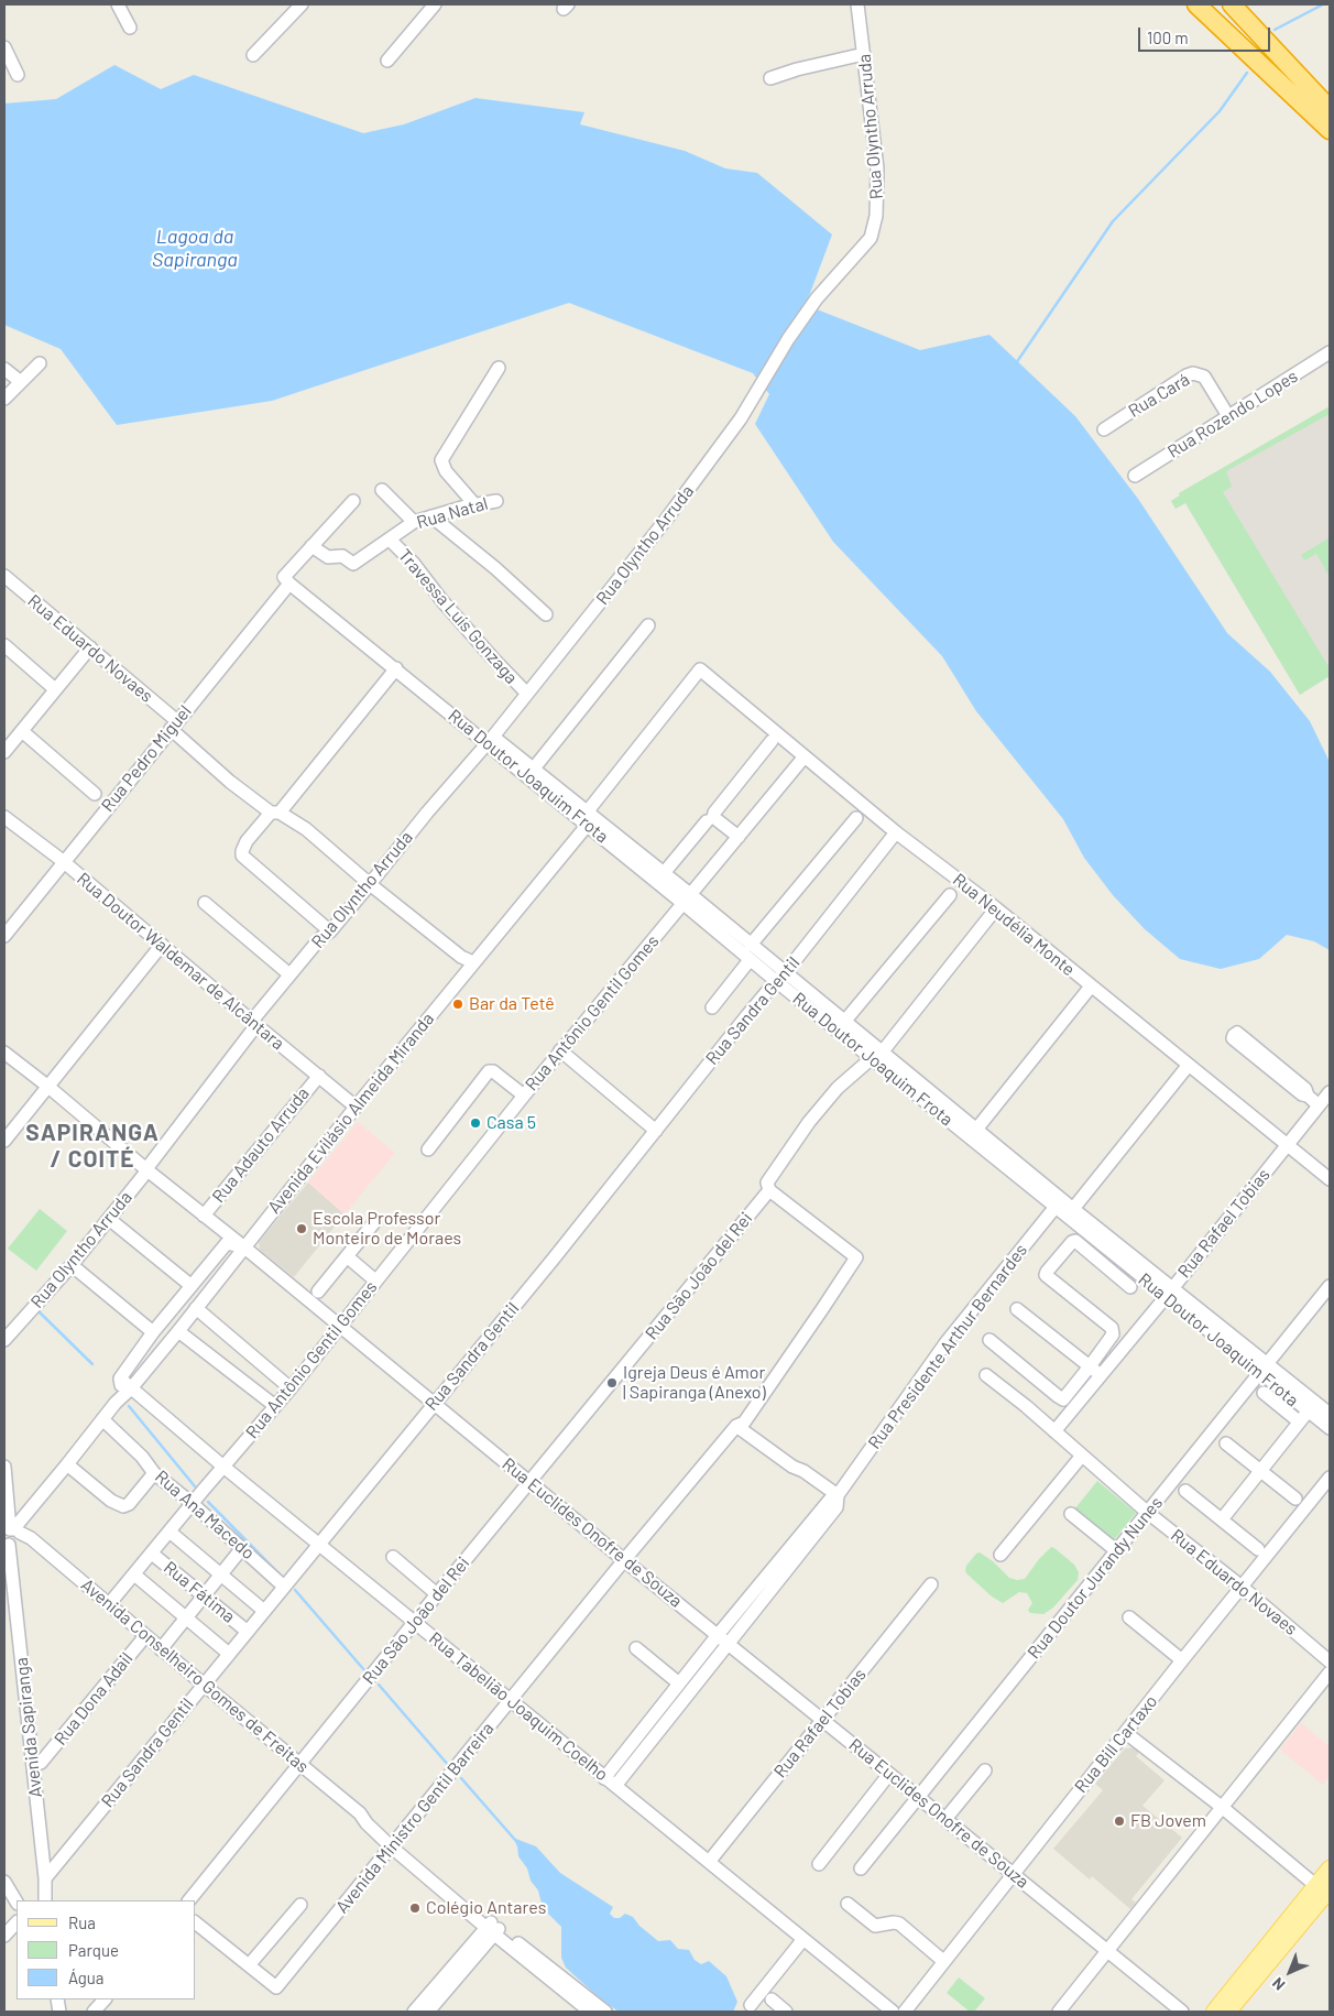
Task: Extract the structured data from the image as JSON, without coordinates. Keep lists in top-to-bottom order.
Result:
{
  "streets": {
    "street": [
      "Rua Olyntho Arruda",
      "Rua Cará",
      "Rua Rozendo Lopes",
      "Rua Natal",
      "Travessa Luís Gonzaga",
      "Rua Eduardo Novaes",
      "Rua Pedro Miguel",
      "Rua Doutor Joaquim Frota",
      "Rua Neudélia Monte",
      "Rua Doutor Waldemar de Alcântara",
      "Rua Sandra Gentil",
      "Rua Antônio Gentil Gomes",
      "Avenida Evilásio Almeida Miranda",
      "Rua Adauto Arruda",
      "Rua Rafael Tobias",
      "Rua São João del Rei",
      "Rua Presidente Arthur Bernardes",
      "Rua Ana Macedo",
      "Rua Euclides Onofre de Souza",
      "Rua Doutor Jurandy Nunes",
      "Rua Fátima",
      "Avenida Conselheiro Gomes de Freitas",
      "Rua Dona Adail",
      "Rua Tabelião Joaquim Coelho",
      "Avenida Sapiranga",
      "Rua Bill Cartaxo",
      "Avenida Ministro Gentil Barreira"
    ]
  },
  "crossings": [
    ["Rua Olyntho Arruda", "Travessa Luís Gonzaga"],
    ["Rua Olyntho Arruda", "Rua Eduardo Novaes"],
    ["Rua Olyntho Arruda", "Rua Doutor Joaquim Frota"],
    ["Rua Olyntho Arruda", "Rua Doutor Waldemar de Alcântara"],
    ["Rua Olyntho Arruda", "Rua Euclides Onofre de Souza"],
    ["Rua Cará", "Rua Rozendo Lopes"],
    ["Rua Natal", "Travessa Luís Gonzaga"],
    ["Rua Eduardo Novaes", "Rua Pedro Miguel"],
    ["Rua Eduardo Novaes", "Avenida Evilásio Almeida Miranda"],
    ["Rua Eduardo Novaes", "Rua Rafael Tobias"],
    ["Rua Eduardo Novaes", "Rua Doutor Jurandy Nunes"],
    ["Rua Eduardo Novaes", "Rua Bill Cartaxo"],
    ["Rua Pedro Miguel", "Rua Doutor Joaquim Frota"],
    ["Rua Pedro Miguel", "Rua Doutor Waldemar de Alcântara"],
    ["Rua Doutor Joaquim Frota", "Rua Sandra Gentil"],
    ["Rua Doutor Joaquim Frota", "Rua Antônio Gentil Gomes"],
    ["Rua Doutor Joaquim Frota", "Avenida Evilásio Almeida Miranda"],
    ["Rua Doutor Joaquim Frota", "Rua Rafael Tobias"],
    ["Rua Doutor Joaquim Frota", "Rua São João del Rei"],
    ["Rua Doutor Joaquim Frota", "Rua Presidente Arthur Bernardes"],
    ["Rua Doutor Joaquim Frota", "Rua Doutor Jurandy Nunes"],
    ["Rua Neudélia Monte", "Rua Sandra Gentil"],
    ["Rua Neudélia Monte", "Rua Antônio Gentil Gomes"],
    ["Rua Neudélia Monte", "Avenida Evilásio Almeida Miranda"],
    ["Rua Neudélia Monte", "Rua Rafael Tobias"],
    ["Rua Neudélia Monte", "Rua São João del Rei"],
    ["Rua Doutor Waldemar de Alcântara", "Avenida Evilásio Almeida Miranda"],
    ["Rua Doutor Waldemar de Alcântara", "Rua Adauto Arruda"],
    ["Rua Sandra Gentil", "Rua Ana Macedo"],
    ["Rua Sandra Gentil", "Rua Euclides Onofre de Souza"],
    ["Rua Sandra Gentil", "Rua Fátima"],
    ["Rua Sandra Gentil", "Avenida Conselheiro Gomes de Freitas"],
    ["Rua Sandra Gentil", "Rua Tabelião Joaquim Coelho"],
    ["Rua Sandra Gentil", "Avenida Sapiranga"],
    ["Rua Antônio Gentil Gomes", "Rua Ana Macedo"],
    ["Rua Antônio Gentil Gomes", "Rua Euclides Onofre de Souza"],
    ["Rua Antônio Gentil Gomes", "Rua Fátima"],
    ["Rua Antônio Gentil Gomes", "Avenida Conselheiro Gomes de Freitas"],
    ["Rua Antônio Gentil Gomes", "Rua Tabelião Joaquim Coelho"],
    ["Avenida Evilásio Almeida Miranda", "Rua Ana Macedo"],
    ["Avenida Evilásio Almeida Miranda", "Rua Euclides Onofre de Souza"],
    ["Avenida Evilásio Almeida Miranda", "Avenida Conselheiro Gomes de Freitas"],
    ["Avenida Evilásio Almeida Miranda", "Rua Tabelião Joaquim Coelho"],
    ["Avenida Evilásio Almeida Miranda", "Avenida Sapiranga"],
    ["Rua Adauto Arruda", "Rua Euclides Onofre de Souza"],
    ["Rua Rafael Tobias", "Rua Euclides Onofre de Souza"],
    ["Rua Rafael Tobias", "Rua Tabelião Joaquim Coelho"],
    ["Rua São João del Rei", "Rua Euclides Onofre de Souza"],
    ["Rua São João del Rei", "Avenida Conselheiro Gomes de Freitas"],
    ["Rua São João del Rei", "Rua Tabelião Joaquim Coelho"],
    ["Rua São João del Rei", "Avenida Ministro Gentil Barreira"],
    ["Rua Presidente Arthur Bernardes", "Rua Euclides Onofre de Souza"],
    ["Rua Presidente Arthur Bernardes", "Rua Tabelião Joaquim Coelho"],
    ["Rua Euclides Onofre de Souza", "Rua Doutor Jurandy Nunes"],
    ["Rua Euclides Onofre de Souza", "Rua Bill Cartaxo"],
    ["Rua Euclides Onofre de Souza", "Avenida Ministro Gentil Barreira"],
    ["Avenida Conselheiro Gomes de Freitas", "Rua Dona Adail"],
    ["Avenida Conselheiro Gomes de Freitas", "Avenida Sapiranga"],
    ["Avenida Conselheiro Gomes de Freitas", "Avenida Ministro Gentil Barreira"],
    ["Rua Tabelião Joaquim Coelho", "Avenida Ministro Gentil Barreira"]
  ],
  "districts": ["SAPIRANGA / COITÉ"],
  "water": ["Lagoa da Sapiranga"],
  "places": [
    "Bar da Tetê",
    "Casa 5",
    "Escola Professor Monteiro de Moraes",
    "Igreja Deus é Amor | Sapiranga (Anexo)",
    "FB Jovem",
    "Colégio Antares"
  ],
  "legend": ["Rua", "Parque", "Água"],
  "scale_bar": "100 m",
  "north": "bottom left"
}
